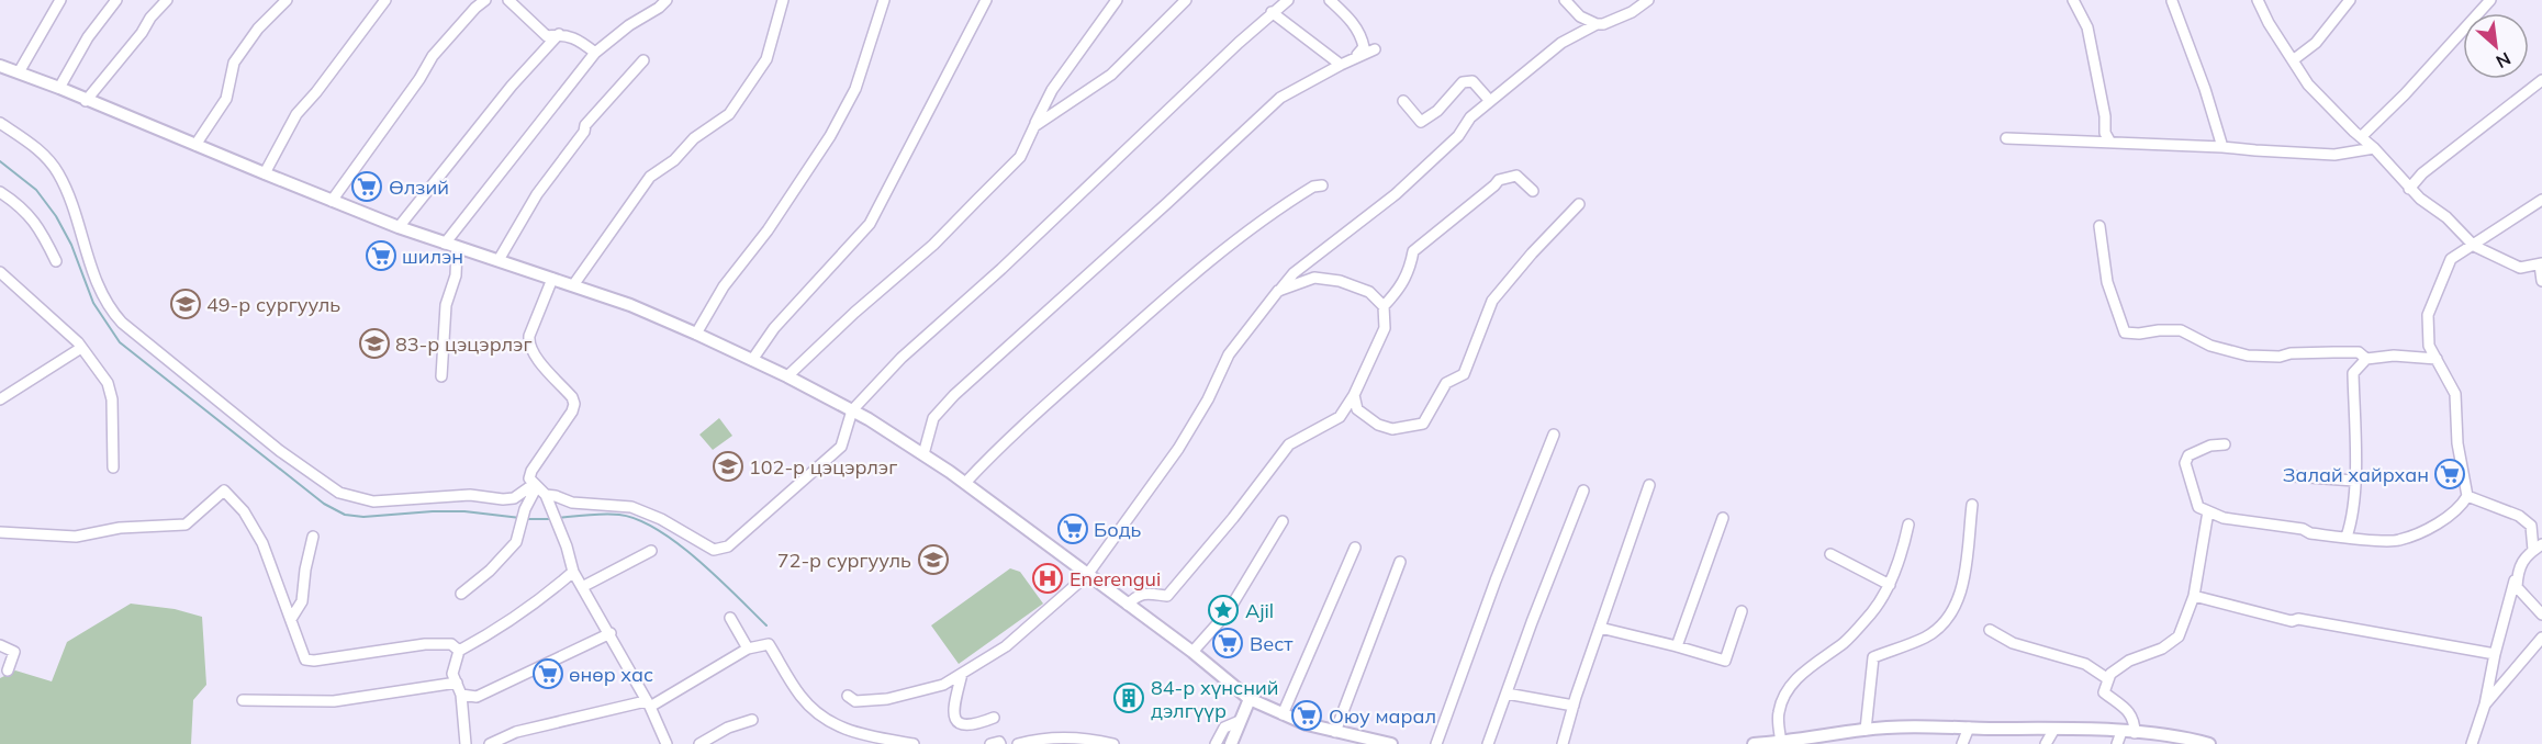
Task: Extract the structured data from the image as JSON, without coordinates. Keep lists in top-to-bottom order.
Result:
{
  "places": {
    "supermarket": [
      "Өлзий",
      "шилэн",
      "Залай хайрхан",
      "Бодь",
      "Вест",
      "өнөр хас",
      "Оюу марал"
    ],
    "school or university": [
      "49-р сургууль",
      "83-р цэцэрлэг",
      "102-р цэцэрлэг",
      "72-р сургууль"
    ],
    "hospital": ["Enerengui"],
    "place": ["Ajil"],
    "building": ["84-р хүнсний дэлгүүр"]
  },
  "north": "bottom right"
}
